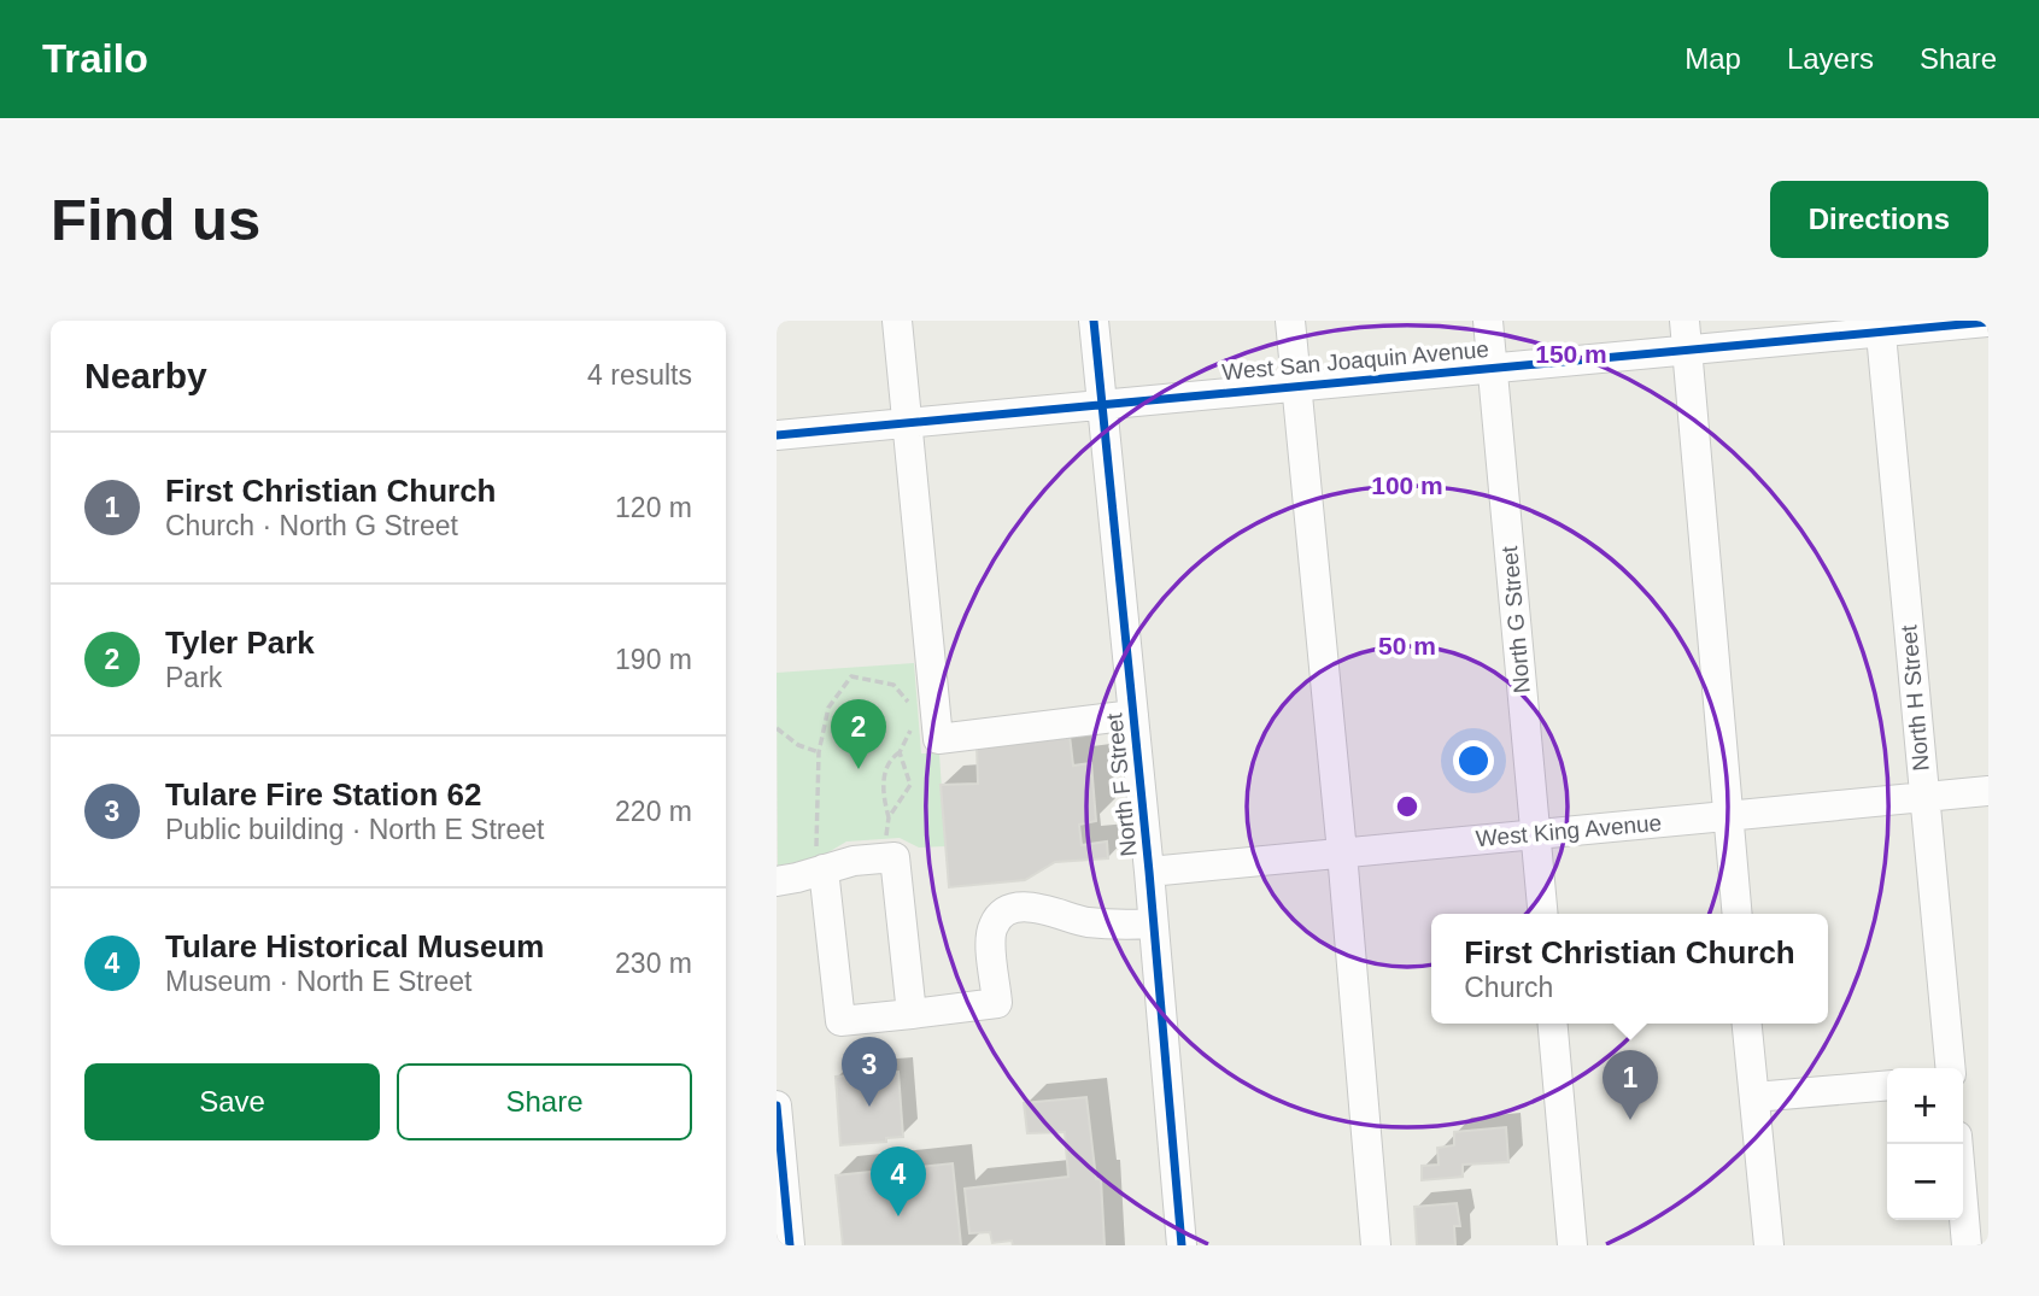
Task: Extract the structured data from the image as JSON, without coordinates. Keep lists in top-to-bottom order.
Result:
{
  "streets": {
    "street": [
      "West San Joaquin Avenue",
      "North G Street",
      "North H Street",
      "North F Street",
      "West King Avenue"
    ]
  },
  "crossings": [
    ["West San Joaquin Avenue", "North G Street"],
    ["West San Joaquin Avenue", "North H Street"],
    ["West San Joaquin Avenue", "North F Street"],
    ["North G Street", "West King Avenue"],
    ["North H Street", "West King Avenue"],
    ["North F Street", "West King Avenue"]
  ],
  "page": {
    "header": "Trailo",
    "nav": ["Map", "Layers", "Share"],
    "buttons": [
      "Directions",
      ["Save", "Share"]
    ],
    "title": "Find us",
    "heading": ["Nearby", "4 results"],
    "list": [
      {
        "mark": "1",
        "name": "First Christian Church",
        "note": "Church · North G Street",
        "value": "120 m"
      },
      {
        "mark": "2",
        "name": "Tyler Park",
        "note": "Park",
        "value": "190 m"
      },
      {
        "mark": "3",
        "name": "Tulare Fire Station 62",
        "note": "Public building · North E Street",
        "value": "220 m"
      },
      {
        "mark": "4",
        "name": "Tulare Historical Museum",
        "note": "Museum · North E Street",
        "value": "230 m"
      }
    ],
    "pins": [
      "2",
      "3",
      "1",
      "4"
    ],
    "popup": ["First Christian Church", "Church"],
    "map_buttons": ["+", "−"]
  },
  "rings": ["150 m", "100 m", "50 m"]
}
